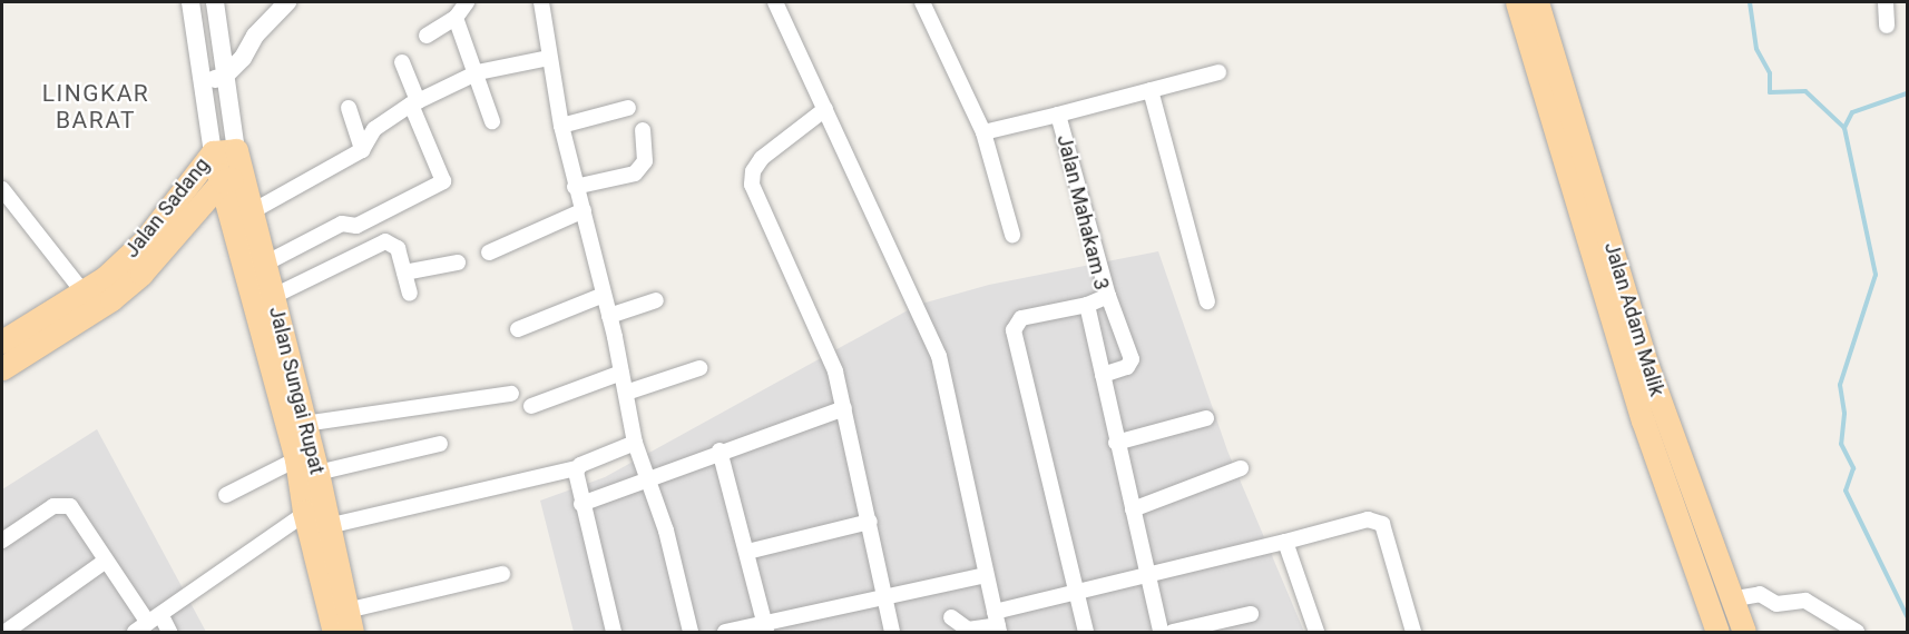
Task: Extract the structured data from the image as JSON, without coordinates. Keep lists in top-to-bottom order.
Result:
{
  "streets": {
    "main road": ["Jalan Sadang", "Jalan Adam Malik", "Jalan Sungai Rupat"],
    "street": ["Jalan Mahakam 3"]
  },
  "crossings": [
    ["Jalan Sadang", "Jalan Sungai Rupat"]
  ],
  "districts": ["LINGKAR BARAT"]
}
